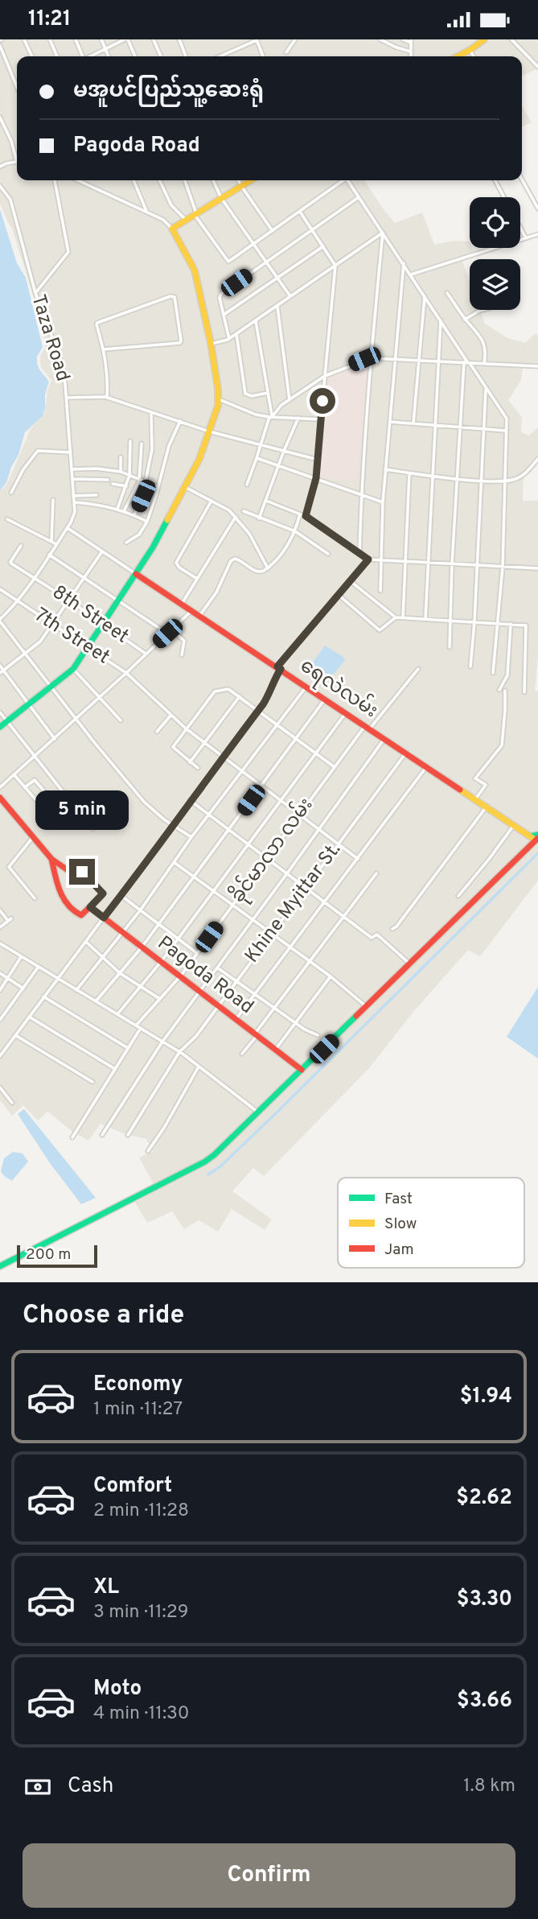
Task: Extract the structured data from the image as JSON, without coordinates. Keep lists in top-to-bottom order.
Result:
{
  "streets": {
    "main road": ["ရေလဲလမ်း", "Pagoda Road"],
    "street": [
      "Taza Road",
      "8th Street",
      "7th Street",
      "ခိုင်မာလာ လမ်း",
      "Khine Myittar St."
    ]
  },
  "crossings": [
    ["Taza Road", "ရေလဲလမ်း"],
    ["7th Street", "ခိုင်မာလာ လမ်း"],
    ["7th Street", "Khine Myittar St."],
    ["ရေလဲလမ်း", "ခိုင်မာလာ လမ်း"],
    ["ရေလဲလမ်း", "Khine Myittar St."],
    ["ခိုင်မာလာ လမ်း", "Pagoda Road"],
    ["Khine Myittar St.", "Pagoda Road"]
  ],
  "legend": ["Fast", "Slow", "Jam"],
  "scale_bar": "200 m",
  "page": {
    "status": "11:21",
    "banner": ["မအူပင်ပြည်သူ့ဆေးရုံ", "Pagoda Road"],
    "bubble": "5 min",
    "scale": "200 m",
    "heading": "Choose a ride",
    "list": [
      {
        "name": "Economy",
        "note": "1 min · 11:27",
        "value": "$1.94"
      },
      {
        "name": "Comfort",
        "note": "2 min · 11:28",
        "value": "$2.62"
      },
      {
        "name": "XL",
        "note": "3 min · 11:29",
        "value": "$3.30"
      },
      {
        "name": "Moto",
        "note": "4 min · 11:30",
        "value": "$3.66"
      }
    ],
    "pay": ["Cash", "1.8 km"],
    "buttons": "Confirm"
  }
}
